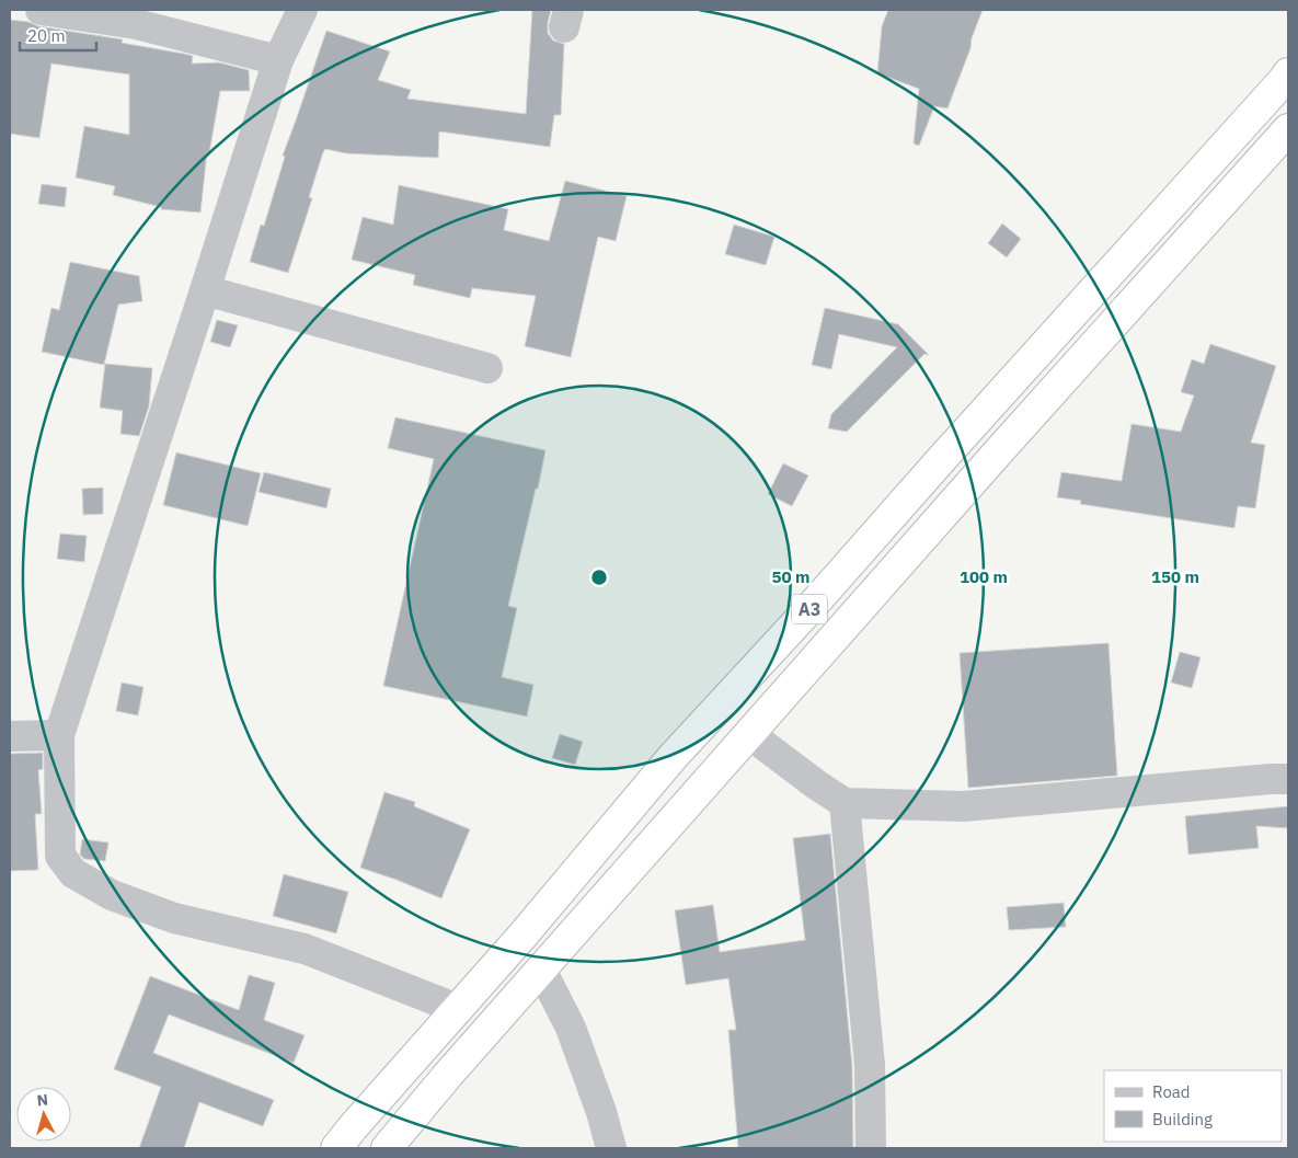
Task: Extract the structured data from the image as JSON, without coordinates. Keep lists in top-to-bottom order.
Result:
{
  "streets": {
    "highway": ["A3"]
  },
  "legend": ["Road", "Building"],
  "scale_bar": "20 m",
  "north": "top",
  "rings": ["50 m", "100 m", "150 m"]
}
